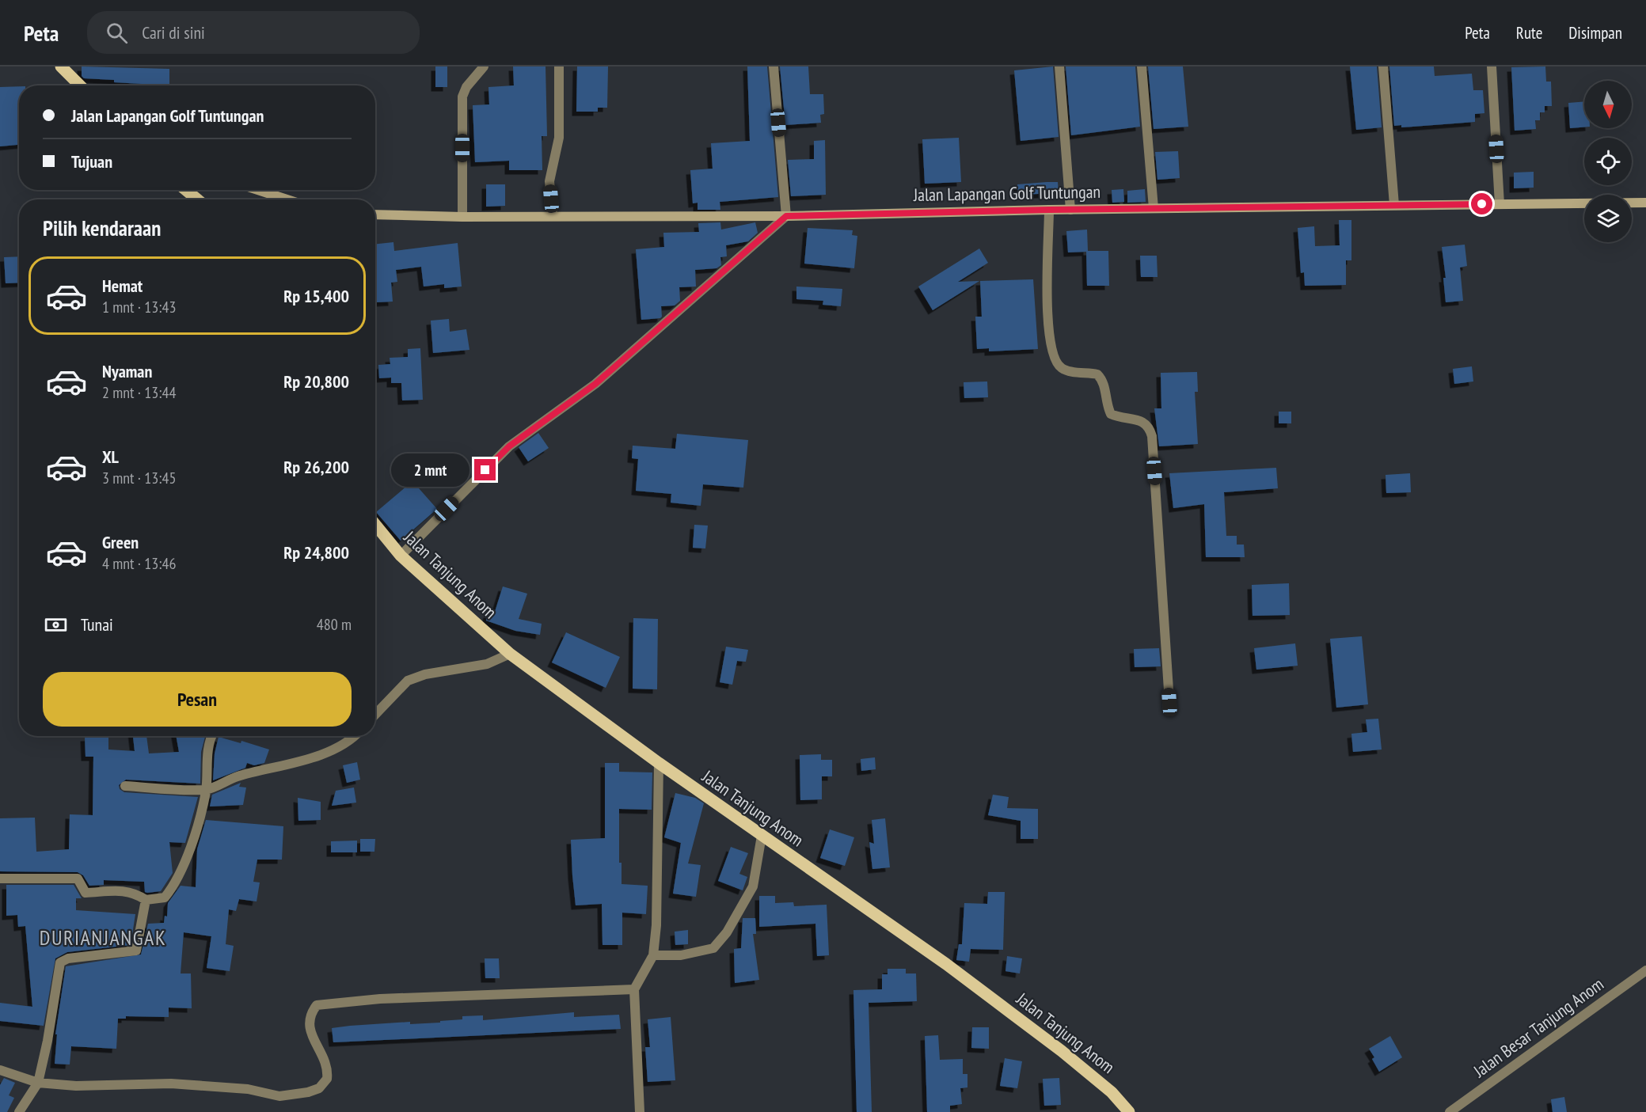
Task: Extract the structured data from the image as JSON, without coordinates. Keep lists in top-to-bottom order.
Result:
{
  "streets": {
    "main road": ["Jalan Tanjung Anom"],
    "street": ["Jalan Lapangan Golf Tuntungan", "Jalan Besar Tanjung Anom"]
  },
  "districts": ["DURIANJANGAK"],
  "north": "bottom",
  "page": {
    "header": "Peta",
    "search": "Cari di sini",
    "nav": ["Peta", "Rute", "Disimpan"],
    "banner": ["Jalan Lapangan Golf Tuntungan", "Tujuan"],
    "heading": "Pilih kendaraan",
    "list": [
      {
        "name": "Hemat",
        "note": "1 mnt · 13:43",
        "value": "Rp 15,400"
      },
      {
        "name": "Nyaman",
        "note": "2 mnt · 13:44",
        "value": "Rp 20,800"
      },
      {
        "name": "XL",
        "note": "3 mnt · 13:45",
        "value": "Rp 26,200"
      },
      {
        "name": "Green",
        "note": "4 mnt · 13:46",
        "value": "Rp 24,800"
      }
    ],
    "bubble": "2 mnt",
    "pay": ["Tunai", "480 m"],
    "buttons": "Pesan"
  }
}
